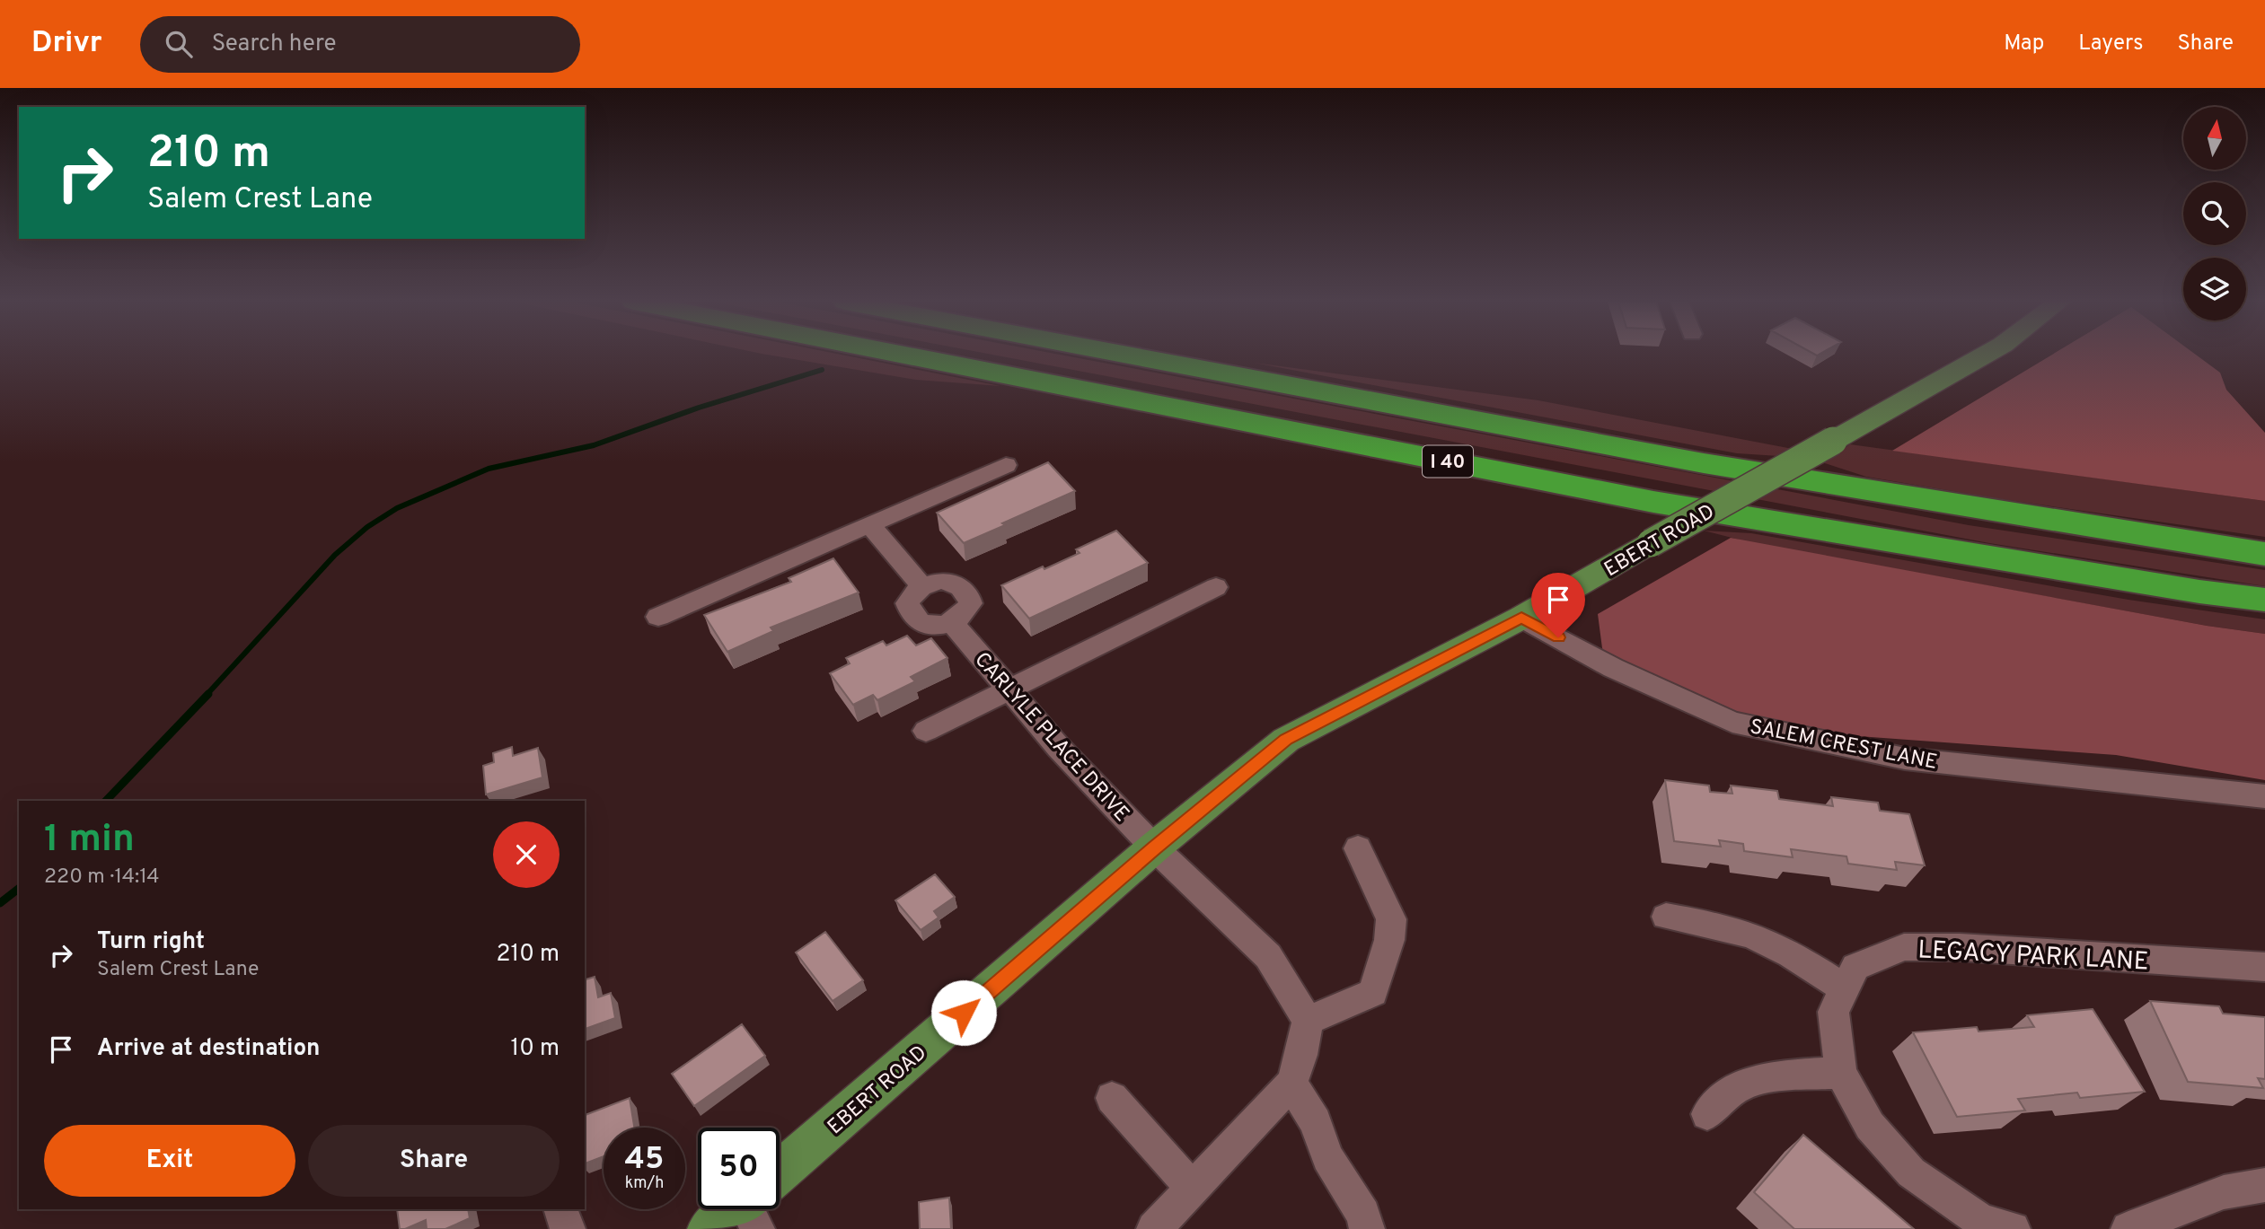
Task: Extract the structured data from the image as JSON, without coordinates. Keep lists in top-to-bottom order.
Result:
{
  "streets": {
    "highway": ["I 40"],
    "main road": ["EBERT ROAD"],
    "street": ["CARLYLE PLACE DRIVE", "SALEM CREST LANE", "LEGACY PARK LANE"]
  },
  "crossings": [
    ["EBERT ROAD", "CARLYLE PLACE DRIVE"],
    ["EBERT ROAD", "SALEM CREST LANE"]
  ],
  "north": "top",
  "page": {
    "header": "Drivr",
    "search": "Search here",
    "nav": ["Map", "Layers", "Share"],
    "turn": ["210 m", "Salem Crest Lane"],
    "heading": ["1 min", "220 m · 14:14"],
    "list": [
      {
        "name": "Turn right",
        "note": "Salem Crest Lane",
        "value": "210 m"
      },
      {
        "name": "Arrive at destination",
        "value": "10 m"
      }
    ],
    "buttons": ["Exit", "Share"],
    "speed": "45 km/h",
    "limit": "50"
  }
}
